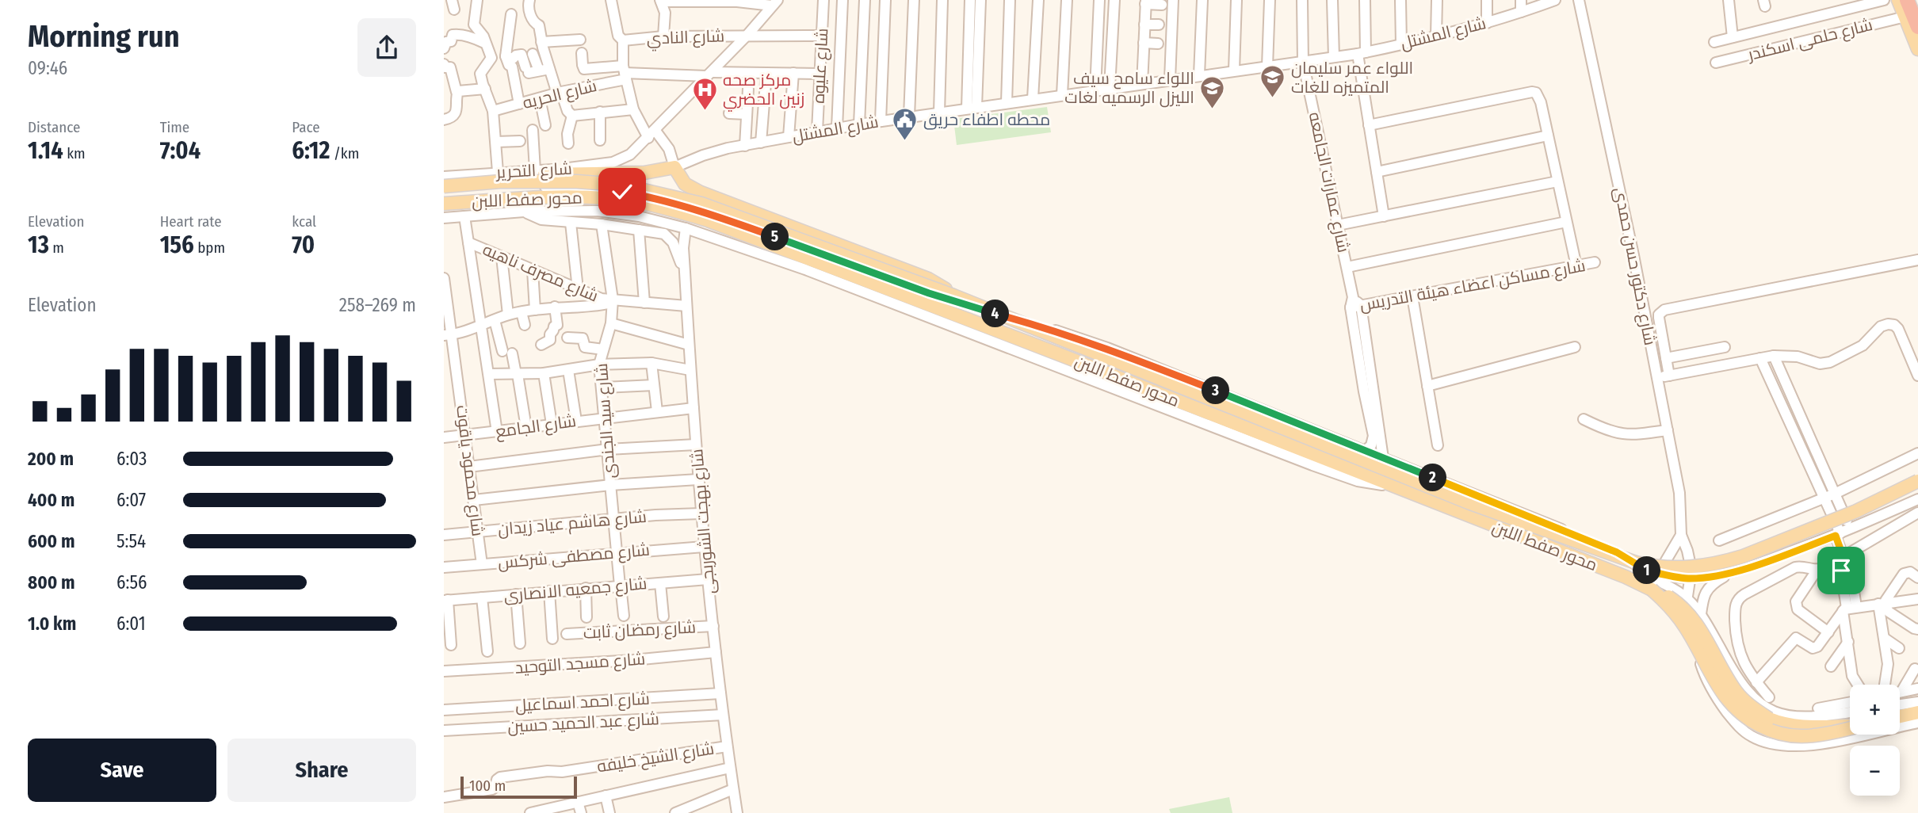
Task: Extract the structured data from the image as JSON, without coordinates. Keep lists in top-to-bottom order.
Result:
{
  "streets": {
    "main road": ["محور صفط اللبن"],
    "street": [
      "شارع المشتل",
      "شارع النادي",
      "شارع حلمى اسكندر",
      "شارع عليوه",
      "شارع الحريه",
      "شارع التحرير",
      "شارع عمارات الجامعه",
      "شارع دكتور حسن حمدى",
      "شارع مصرف ناهيه",
      "شارع مساكن اعضاء هيئة التدريس",
      "شارع سيد الجندى",
      "شارع الجامع",
      "شارع محمود ياقوت",
      "شارع بهجت الشوربجى",
      "شارع هاشم عياد زيدان",
      "شارع مصطفى شركس",
      "شارع جمعيه الانصارى",
      "شارع رمضان ثابت",
      "شارع مسجد التوحيد",
      "شارع احمد اسماعيل",
      "شارع عبد الحميد حسين",
      "شارع الشيخ خليفه"
    ]
  },
  "crossings": [
    ["شارع المشتل", "شارع عليوه"],
    ["شارع المشتل", "شارع عمارات الجامعه"],
    ["شارع النادي", "شارع عليوه"],
    ["شارع النادي", "شارع التحرير"],
    ["شارع عمارات الجامعه", "شارع مساكن اعضاء هيئة التدريس"],
    ["شارع مصرف ناهيه", "شارع سيد الجندى"],
    ["شارع سيد الجندى", "شارع الجامع"],
    ["شارع سيد الجندى", "شارع هاشم عياد زيدان"],
    ["شارع سيد الجندى", "شارع مصطفى شركس"],
    ["شارع سيد الجندى", "شارع جمعيه الانصارى"],
    ["شارع الجامع", "شارع محمود ياقوت"],
    ["شارع الجامع", "شارع بهجت الشوربجى"],
    ["شارع محمود ياقوت", "شارع هاشم عياد زيدان"],
    ["شارع محمود ياقوت", "شارع مصطفى شركس"],
    ["شارع بهجت الشوربجى", "شارع هاشم عياد زيدان"],
    ["شارع بهجت الشوربجى", "شارع مصطفى شركس"],
    ["شارع بهجت الشوربجى", "شارع جمعيه الانصارى"],
    ["شارع بهجت الشوربجى", "شارع رمضان ثابت"],
    ["شارع بهجت الشوربجى", "شارع مسجد التوحيد"],
    ["شارع بهجت الشوربجى", "شارع احمد اسماعيل"],
    ["شارع بهجت الشوربجى", "شارع عبد الحميد حسين"],
    ["شارع بهجت الشوربجى", "شارع الشيخ خليفه"]
  ],
  "places": {
    "school or university": ["اللواء عمر سليمان المتميزه للغات", "اللواء سامح سيف الليزل الرسميه لغات"],
    "hospital": ["مركز صحه زنين الحضري"],
    "public building": ["محطه اطفاء حريق"]
  },
  "scale_bar": "100 m",
  "page": {
    "heading": ["Morning run", "09:46"],
    "stats": [
      ["Distance", "1.14 km"],
      ["Time", "7:04"],
      ["Pace", "6:12 /km"],
      ["Elevation", "13 m"],
      ["Heart rate", "156 bpm"],
      ["kcal", "70"]
    ],
    "pins": [
      "5",
      "4",
      "3",
      "2",
      "1"
    ],
    "chart": ["Elevation", "258–269 m"],
    "list": [
      {
        "name": "200 m",
        "note": "6:03"
      },
      {
        "name": "400 m",
        "note": "6:07"
      },
      {
        "name": "600 m",
        "note": "5:54"
      },
      {
        "name": "800 m",
        "note": "6:56"
      },
      {
        "name": "1.0 km",
        "note": "6:01"
      }
    ],
    "map_buttons": ["+", "−"],
    "buttons": ["Save", "Share"],
    "scale": "100 m"
  }
}
